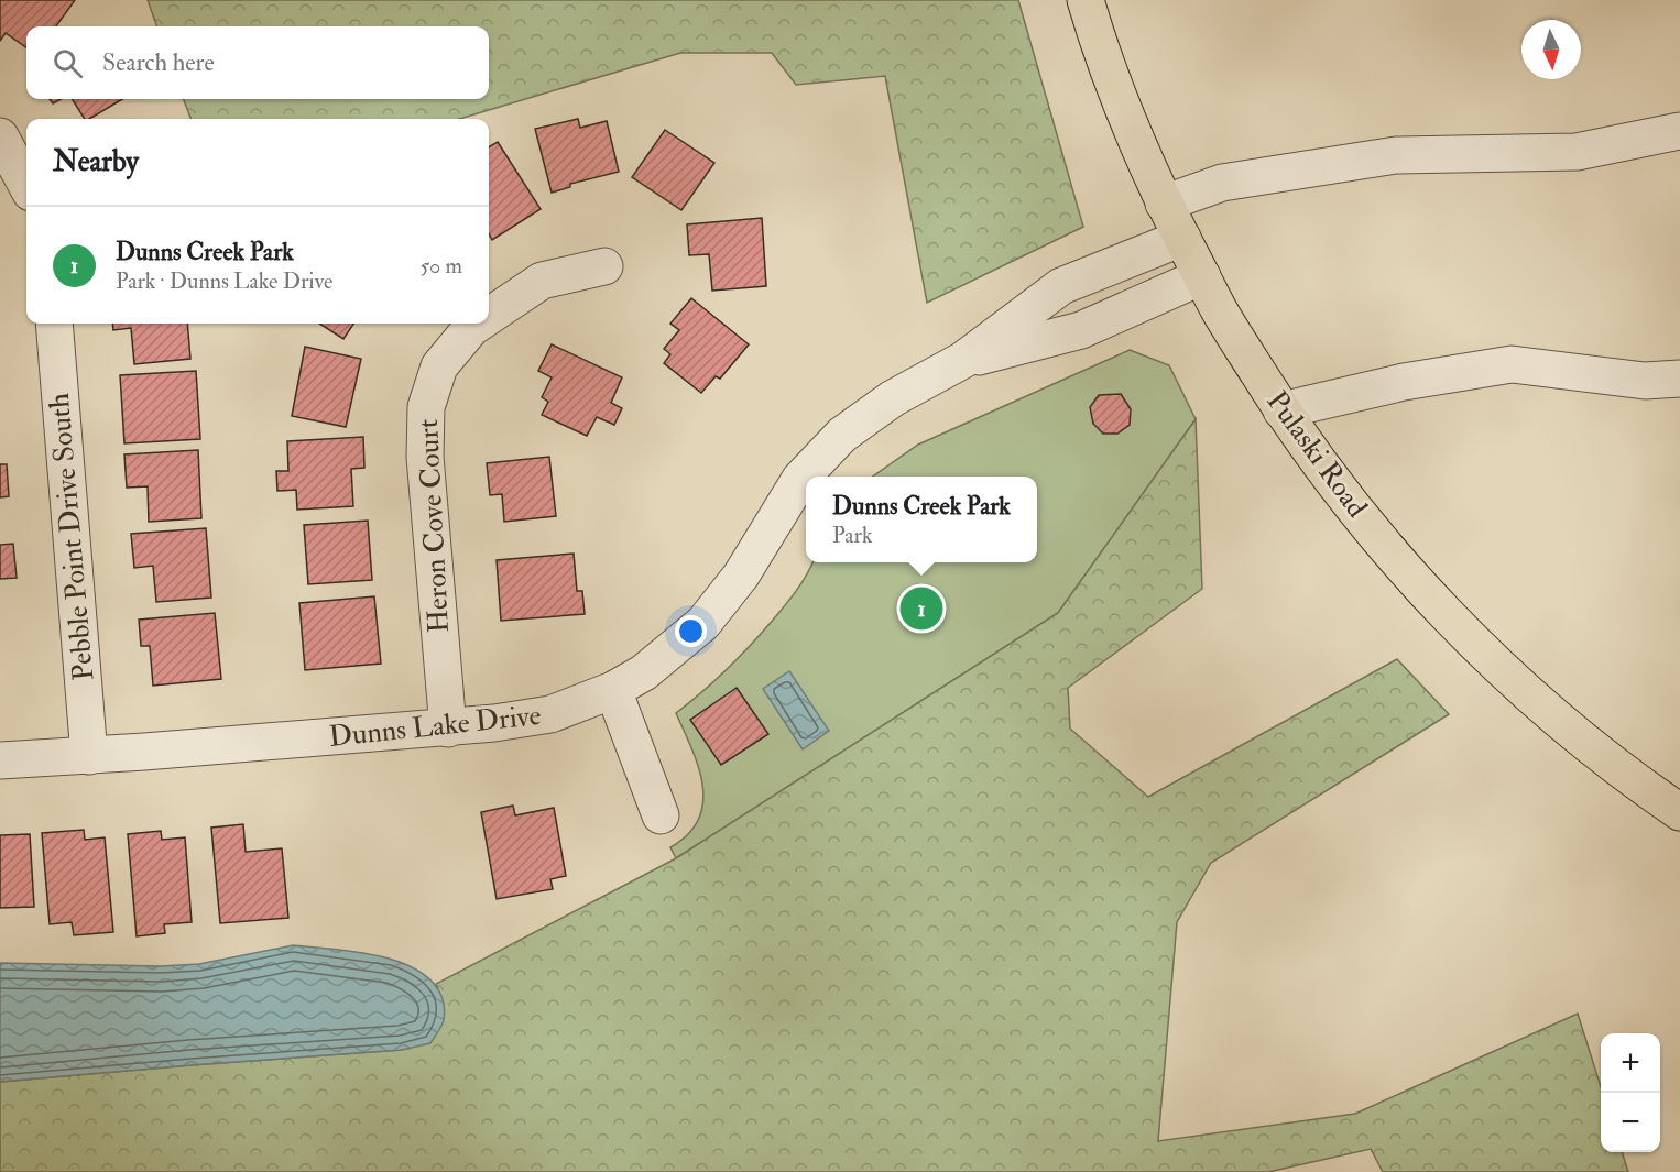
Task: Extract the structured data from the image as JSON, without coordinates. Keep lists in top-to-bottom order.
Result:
{
  "streets": {
    "main road": ["Pulaski Road"],
    "street": ["Heron Cove Court", "Pebble Point Drive South", "Dunns Lake Drive"]
  },
  "crossings": [
    ["Heron Cove Court", "Dunns Lake Drive"],
    ["Pebble Point Drive South", "Dunns Lake Drive"]
  ],
  "north": "bottom",
  "page": {
    "search": "Search here",
    "heading": "Nearby",
    "list": [
      {
        "mark": "1",
        "name": "Dunns Creek Park",
        "note": "Park · Dunns Lake Drive",
        "value": "50 m"
      }
    ],
    "popup": ["Dunns Creek Park", "Park"],
    "pins": "1",
    "map_buttons": ["+", "−"]
  }
}
